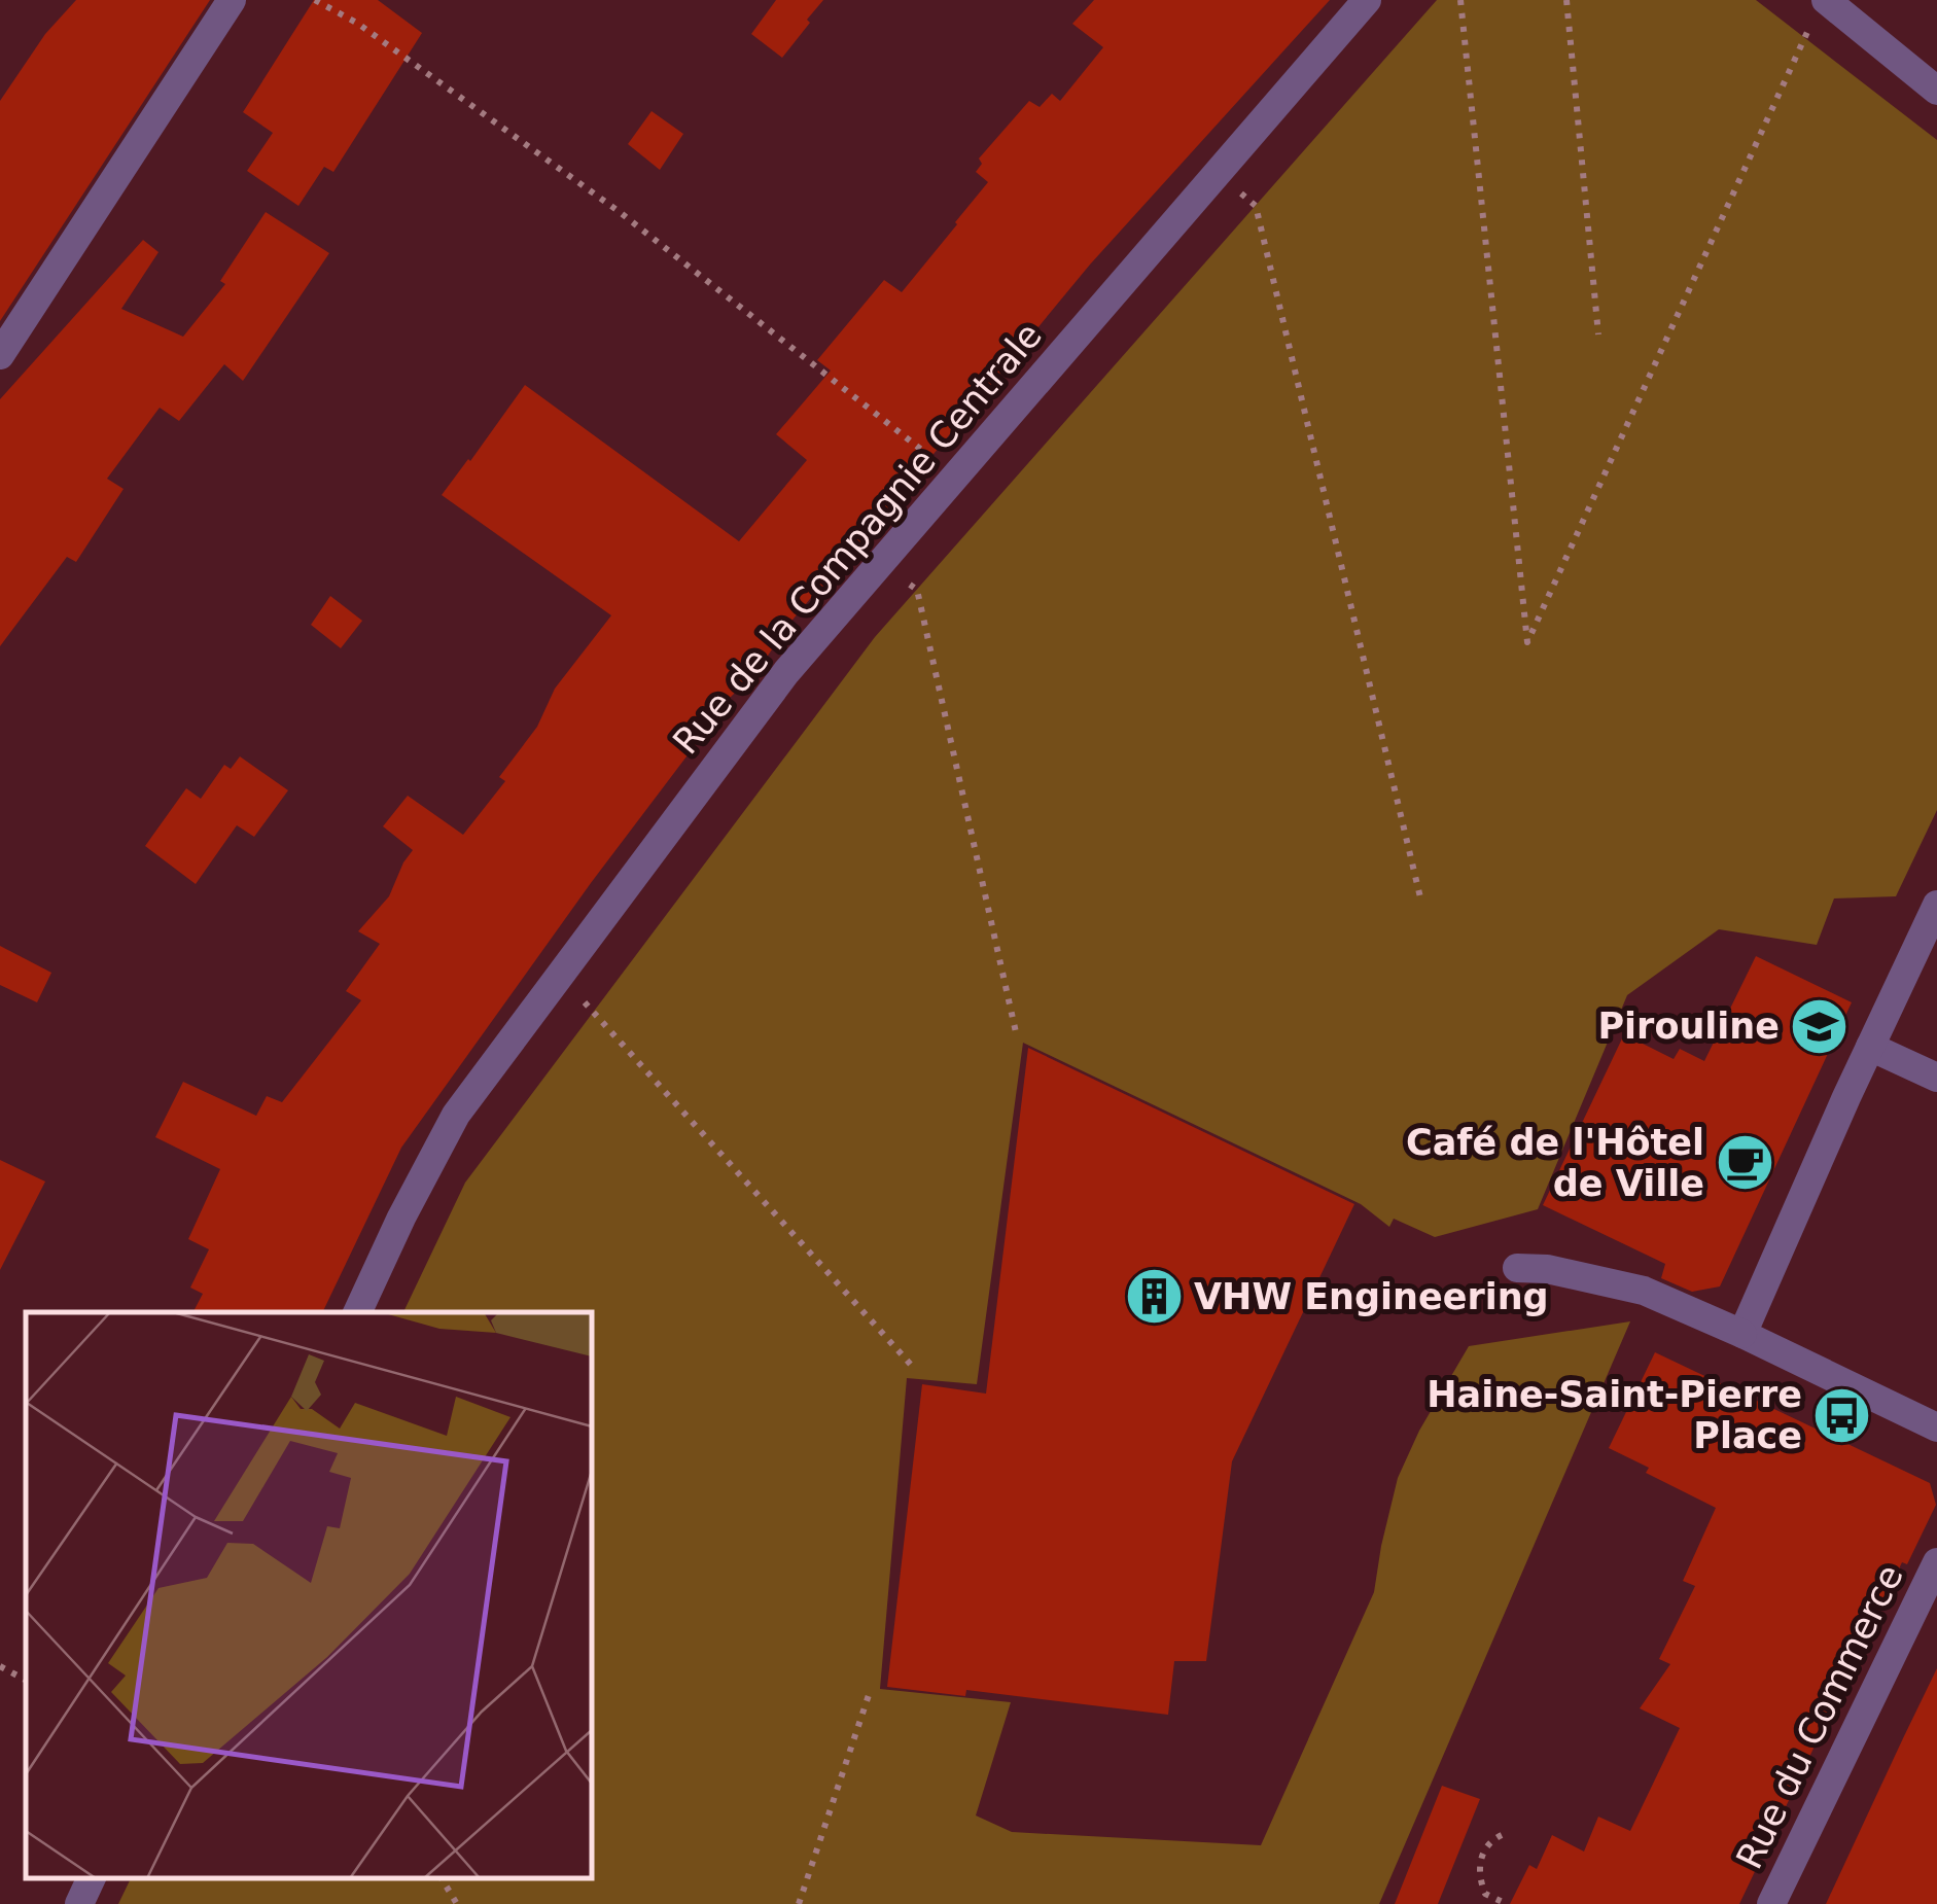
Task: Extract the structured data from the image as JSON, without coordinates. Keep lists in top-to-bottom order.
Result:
{
  "streets": {
    "street": ["Rue de la Compagnie Centrale", "Rue du Commerce"]
  },
  "places": {
    "school or university": ["Pirouline"],
    "cafe": ["Café de l'Hôtel de Ville"],
    "building": ["VHW Engineering"],
    "bus stop": ["Haine-Saint-Pierre Place"]
  }
}
